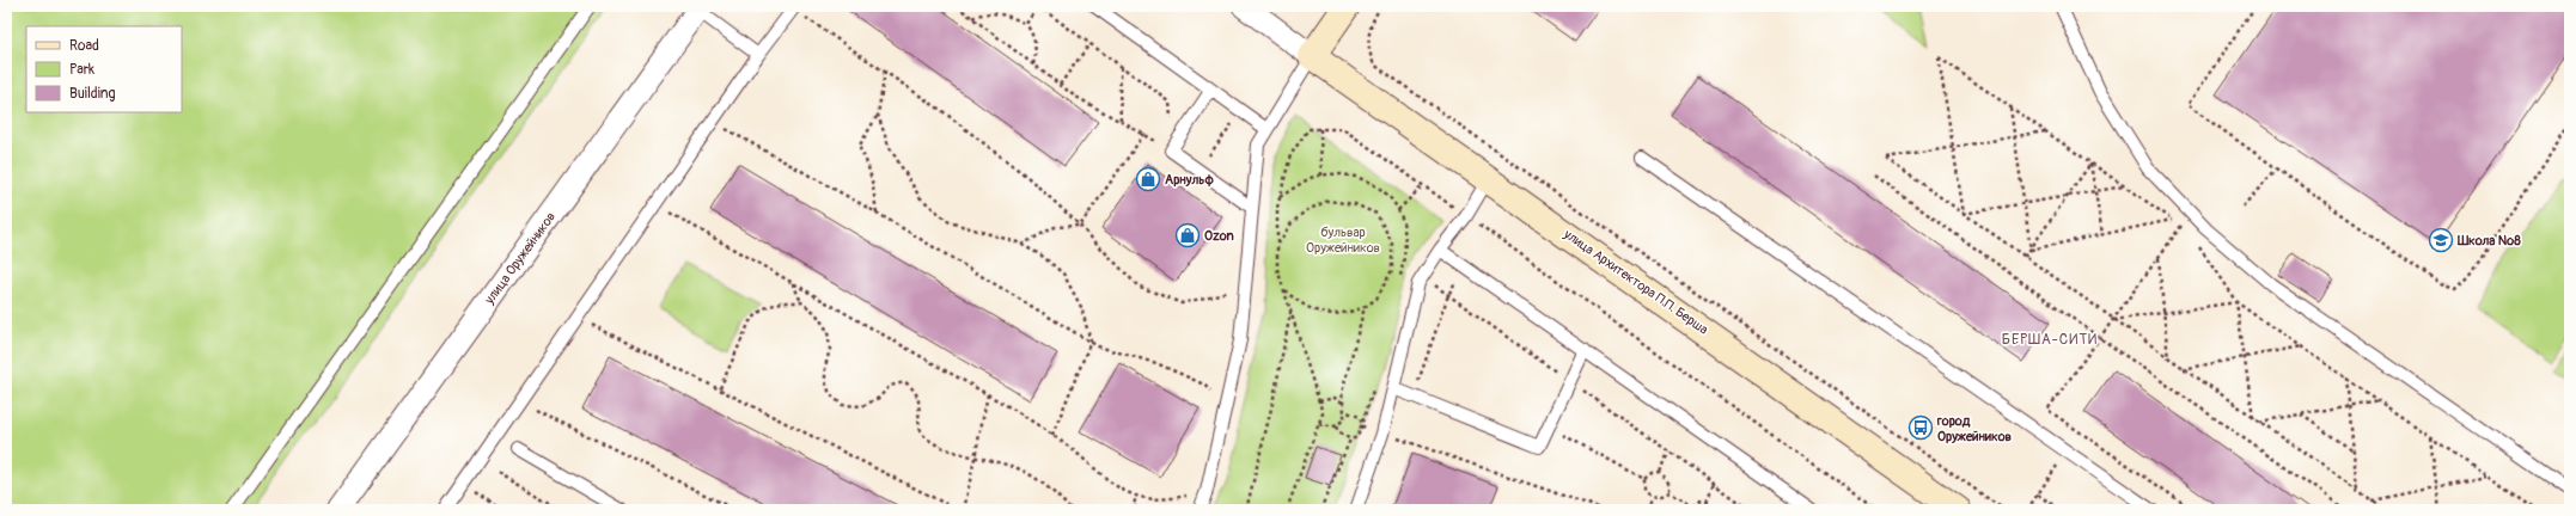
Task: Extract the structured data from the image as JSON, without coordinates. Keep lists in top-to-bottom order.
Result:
{
  "streets": {
    "street": ["улица Оружейников", "улица Архитектора П.П. Берша"]
  },
  "districts": ["БЕРША-СИТИ"],
  "parks": ["бульвар Оружейников"],
  "places": {
    "shop": ["Арнульф", "Ozon"],
    "school or university": ["Школа №8"],
    "bus stop": ["город Оружейников"]
  },
  "legend": ["Road", "Park", "Building"]
}
